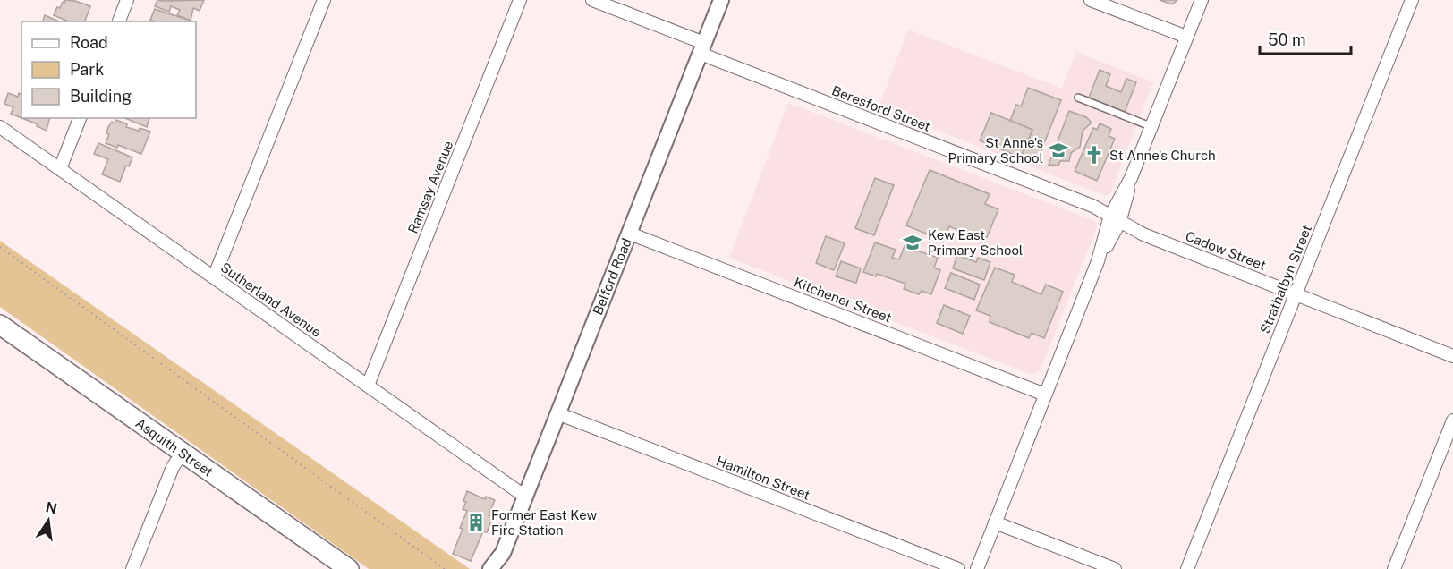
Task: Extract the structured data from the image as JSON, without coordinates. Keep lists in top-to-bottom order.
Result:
{
  "streets": {
    "main road": ["Asquith Street"],
    "street": [
      "Beresford Street",
      "Ramsay Avenue",
      "Cadow Street",
      "Belford Road",
      "Strathalbyn Street",
      "Sutherland Avenue",
      "Kitchener Street",
      "Hamilton Street"
    ]
  },
  "crossings": [
    ["Beresford Street", "Cadow Street"],
    ["Beresford Street", "Belford Road"],
    ["Ramsay Avenue", "Sutherland Avenue"],
    ["Cadow Street", "Strathalbyn Street"],
    ["Belford Road", "Sutherland Avenue"],
    ["Belford Road", "Kitchener Street"],
    ["Belford Road", "Hamilton Street"]
  ],
  "places": {
    "school or university": ["St Anne's Primary School", "Kew East Primary School"],
    "church": ["St Anne's Church"],
    "building": ["Former East Kew Fire Station"]
  },
  "legend": ["Road", "Park", "Building"],
  "scale_bar": "50 m",
  "north": "top"
}
